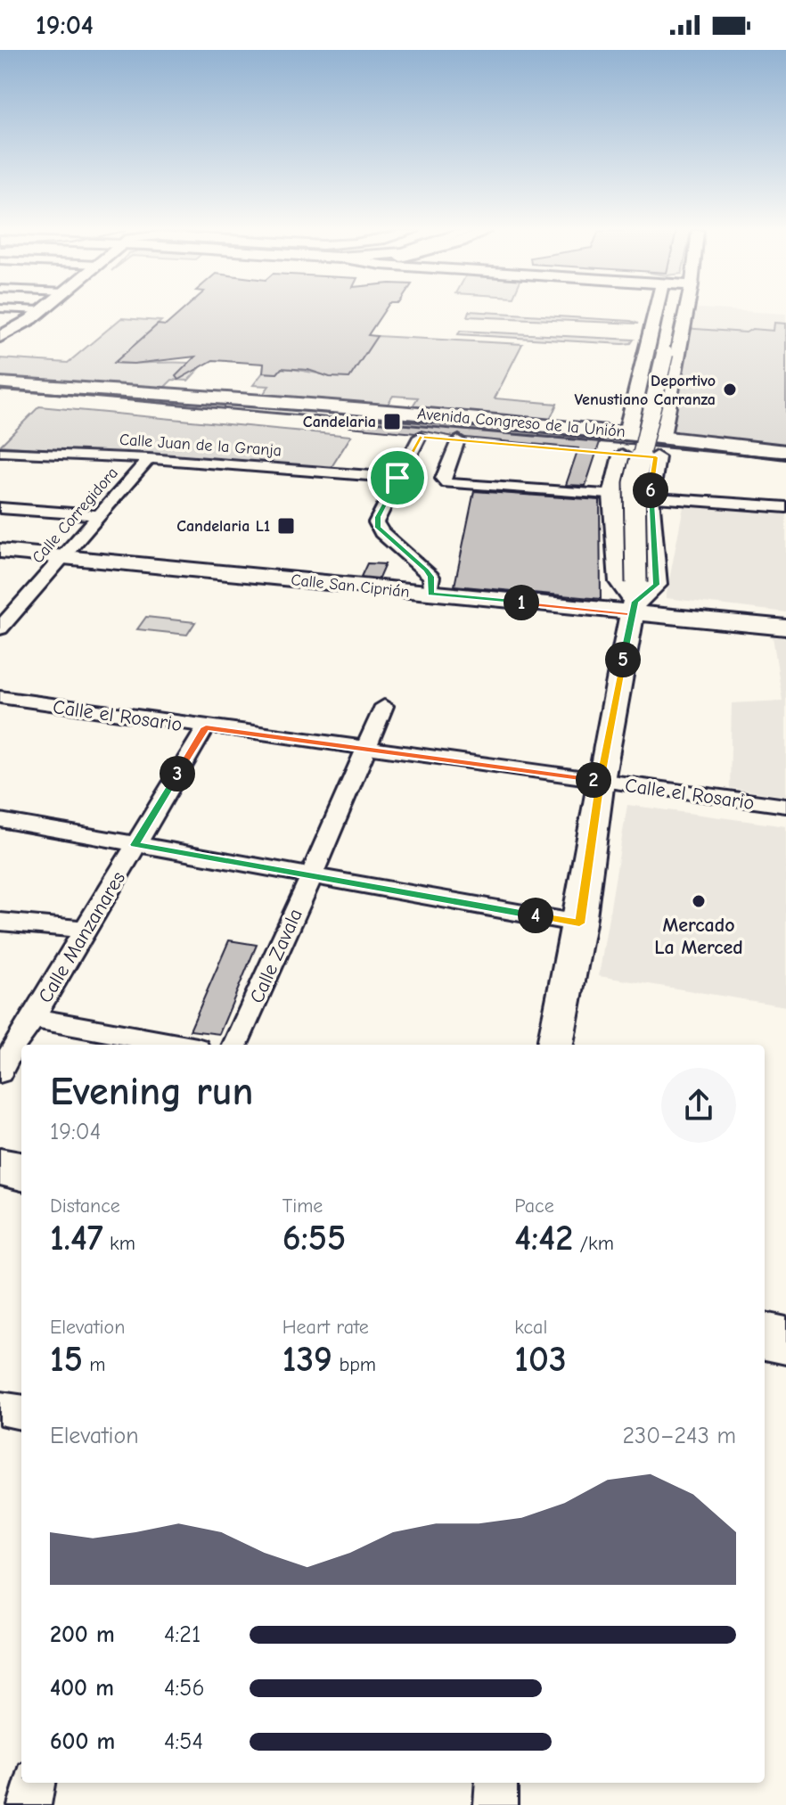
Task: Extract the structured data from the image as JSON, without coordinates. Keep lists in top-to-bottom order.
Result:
{
  "streets": {
    "main road": ["Avenida Congreso de la Unión"],
    "street": [
      "Calle Juan de la Granja",
      "Calle Corregidora",
      "Calle San Ciprián",
      "Calle el Rosario",
      "Calle Manzanares",
      "Calle Zavala"
    ]
  },
  "crossings": [
    ["Calle Juan de la Granja", "Calle Corregidora"],
    ["Calle Corregidora", "Calle San Ciprián"],
    ["Calle el Rosario", "Calle Manzanares"],
    ["Calle el Rosario", "Calle Zavala"]
  ],
  "places": {
    "other": ["Deportivo Venustiano Carranza", "Mercado La Merced"],
    "transit": ["Candelaria", "Candelaria L1"]
  },
  "page": {
    "status": "19:04",
    "pins": [
      "6",
      "1",
      "5",
      "3",
      "2",
      "4"
    ],
    "heading": ["Evening run", "19:04"],
    "stats": [
      ["Distance", "1.47 km"],
      ["Time", "6:55"],
      ["Pace", "4:42 /km"],
      ["Elevation", "15 m"],
      ["Heart rate", "139 bpm"],
      ["kcal", "103"]
    ],
    "chart": ["Elevation", "230–243 m"],
    "list": [
      {
        "name": "200 m",
        "note": "4:21"
      },
      {
        "name": "400 m",
        "note": "4:56"
      },
      {
        "name": "600 m",
        "note": "4:54"
      }
    ]
  }
}
